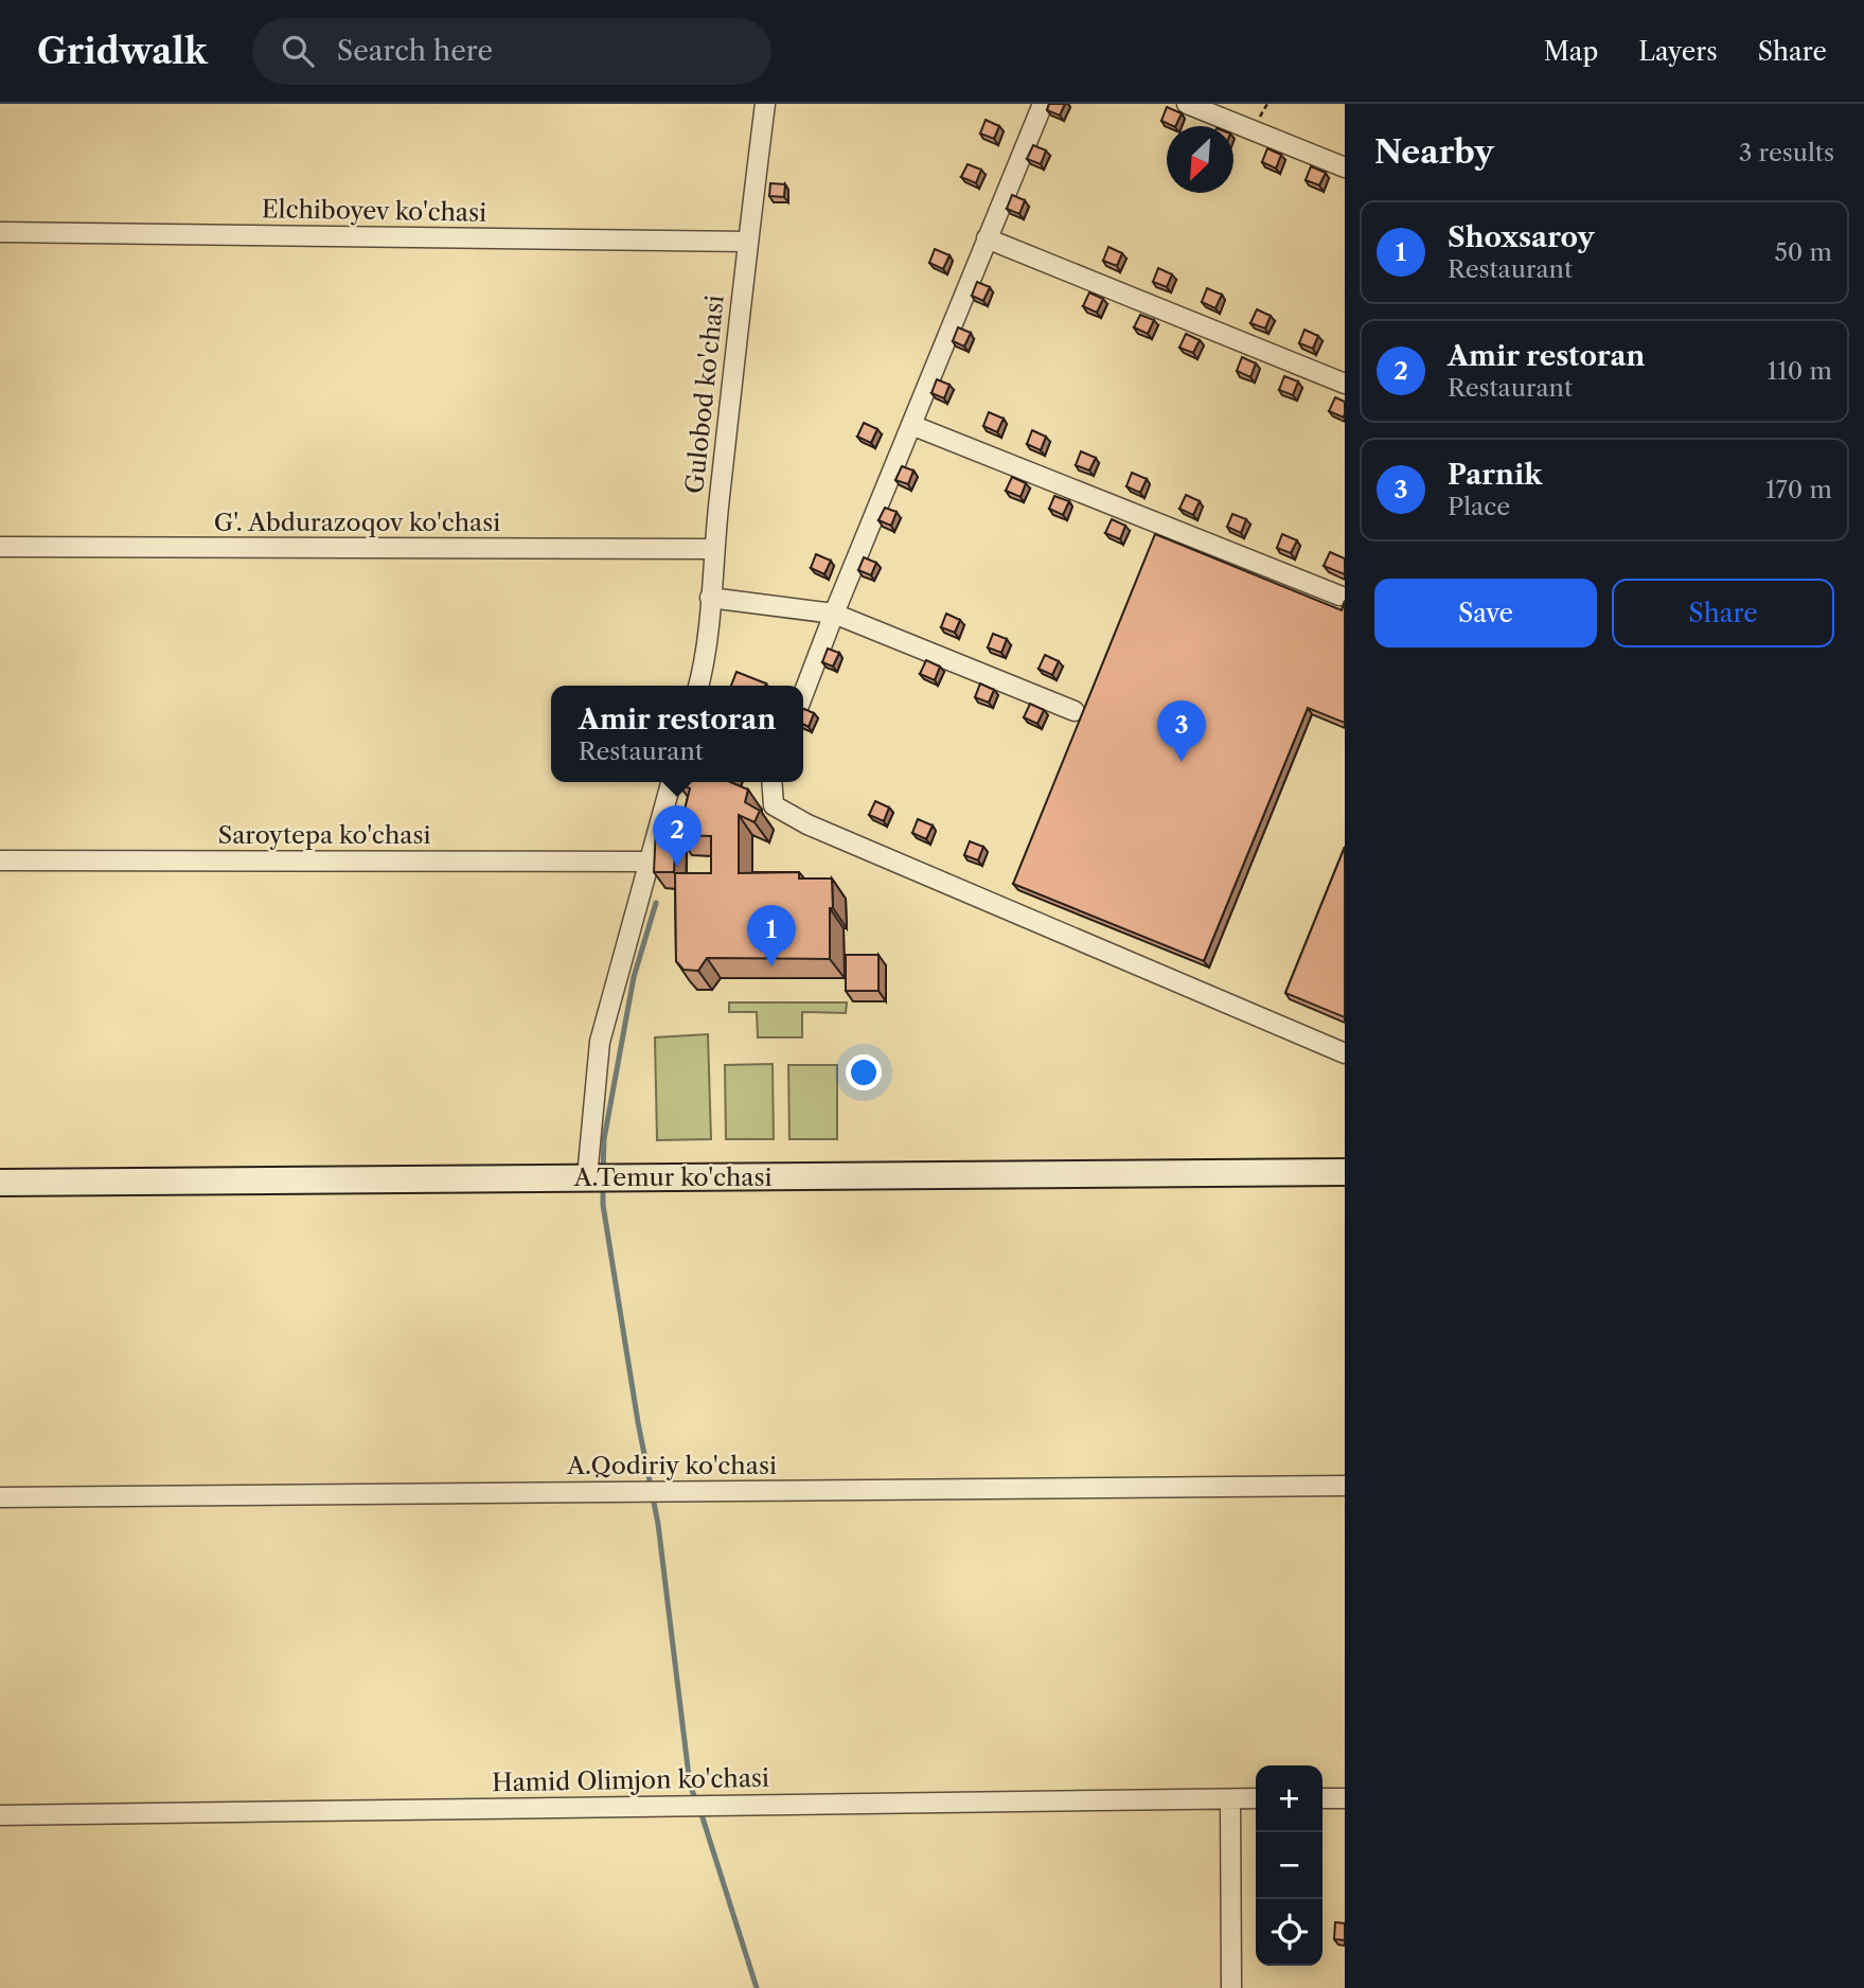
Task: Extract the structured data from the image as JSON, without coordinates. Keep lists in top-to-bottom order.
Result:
{
  "streets": {
    "main road": ["A.Temur ko'chasi"],
    "street": [
      "Elchiboyev ko'chasi",
      "Gulobod ko'chasi",
      "G'. Abdurazoqov ko'chasi",
      "Saroytepa ko'chasi",
      "A.Qodiriy ko'chasi",
      "Hamid Olimjon ko'chasi"
    ]
  },
  "crossings": [
    ["Elchiboyev ko'chasi", "Gulobod ko'chasi"],
    ["Gulobod ko'chasi", "G'. Abdurazoqov ko'chasi"]
  ],
  "north": "bottom left",
  "page": {
    "header": "Gridwalk",
    "search": "Search here",
    "nav": ["Map", "Layers", "Share"],
    "heading": ["Nearby", "3 results"],
    "list": [
      {
        "mark": "1",
        "name": "Shoxsaroy",
        "note": "Restaurant",
        "value": "50 m"
      },
      {
        "mark": "2",
        "name": "Amir restoran",
        "note": "Restaurant",
        "value": "110 m"
      },
      {
        "mark": "3",
        "name": "Parnik",
        "note": "Place",
        "value": "170 m"
      }
    ],
    "buttons": ["Save", "Share"],
    "popup": ["Amir restoran", "Restaurant"],
    "pins": ["3", "2", "1"],
    "map_buttons": ["+", "−"]
  }
}
